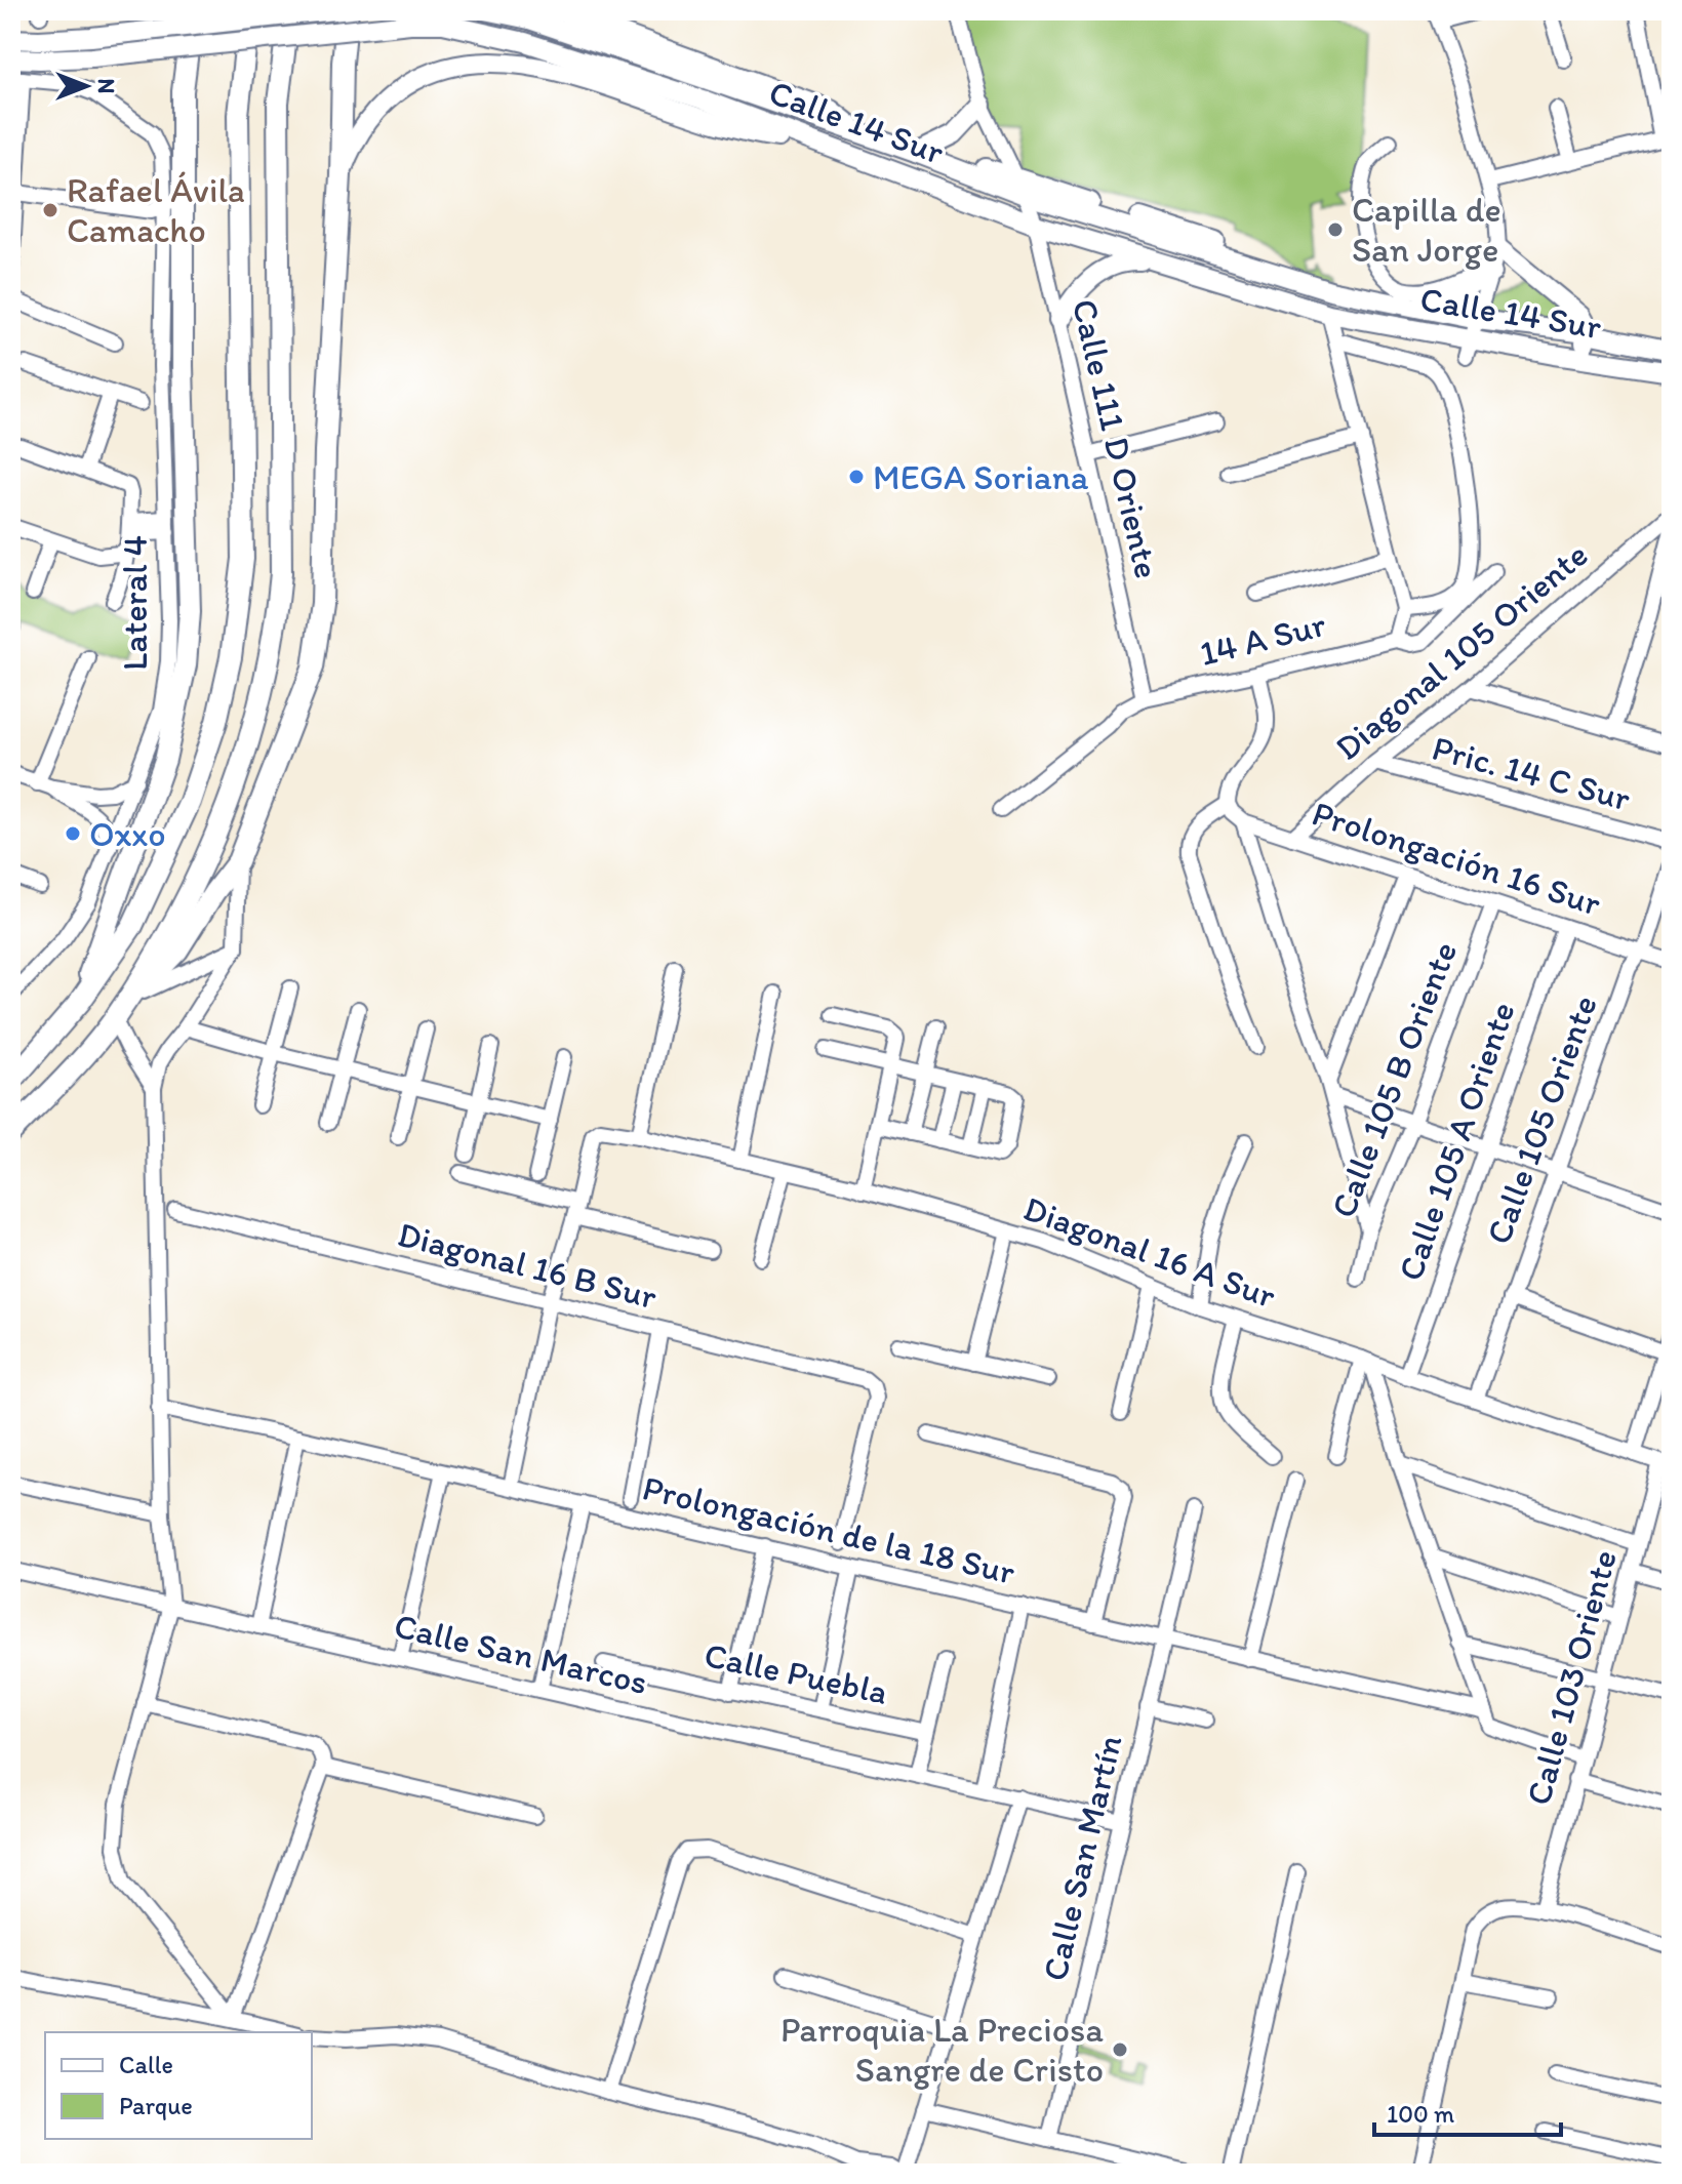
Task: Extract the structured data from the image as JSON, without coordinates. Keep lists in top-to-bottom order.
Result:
{
  "streets": {
    "main road": ["Calle 14 Sur"],
    "street": [
      "Calle 111 D Oriente",
      "Lateral 4",
      "14 A Sur",
      "Diagonal 105 Oriente",
      "Pric. 14 C Sur",
      "Prolongación 16 Sur",
      "Calle 105 B Oriente",
      "Calle 105 Oriente",
      "Calle 105 A Oriente",
      "Diagonal 16 A Sur",
      "Diagonal 16 B Sur",
      "Prolongación de la 18 Sur",
      "Calle San Marcos",
      "Calle Puebla",
      "Calle 103 Oriente",
      "Calle San Martín"
    ]
  },
  "crossings": [
    ["Calle 14 Sur", "Calle 111 D Oriente"],
    ["Calle 111 D Oriente", "14 A Sur"],
    ["Diagonal 105 Oriente", "Pric. 14 C Sur"],
    ["Diagonal 105 Oriente", "Prolongación 16 Sur"],
    ["Prolongación 16 Sur", "Calle 105 B Oriente"],
    ["Prolongación 16 Sur", "Calle 105 Oriente"],
    ["Prolongación 16 Sur", "Calle 105 A Oriente"],
    ["Calle 105 Oriente", "Diagonal 16 A Sur"],
    ["Calle 105 A Oriente", "Diagonal 16 A Sur"],
    ["Diagonal 16 A Sur", "Calle 103 Oriente"],
    ["Prolongación de la 18 Sur", "Calle San Martín"],
    ["Calle San Marcos", "Calle San Martín"]
  ],
  "places": [
    "Rafael Ávila Camacho",
    "Capilla de San Jorge",
    "MEGA Soriana",
    "Oxxo",
    "Parroquia La Preciosa Sangre de Cristo"
  ],
  "legend": ["Calle", "Parque"],
  "scale_bar": "100 m",
  "north": "right"
}
